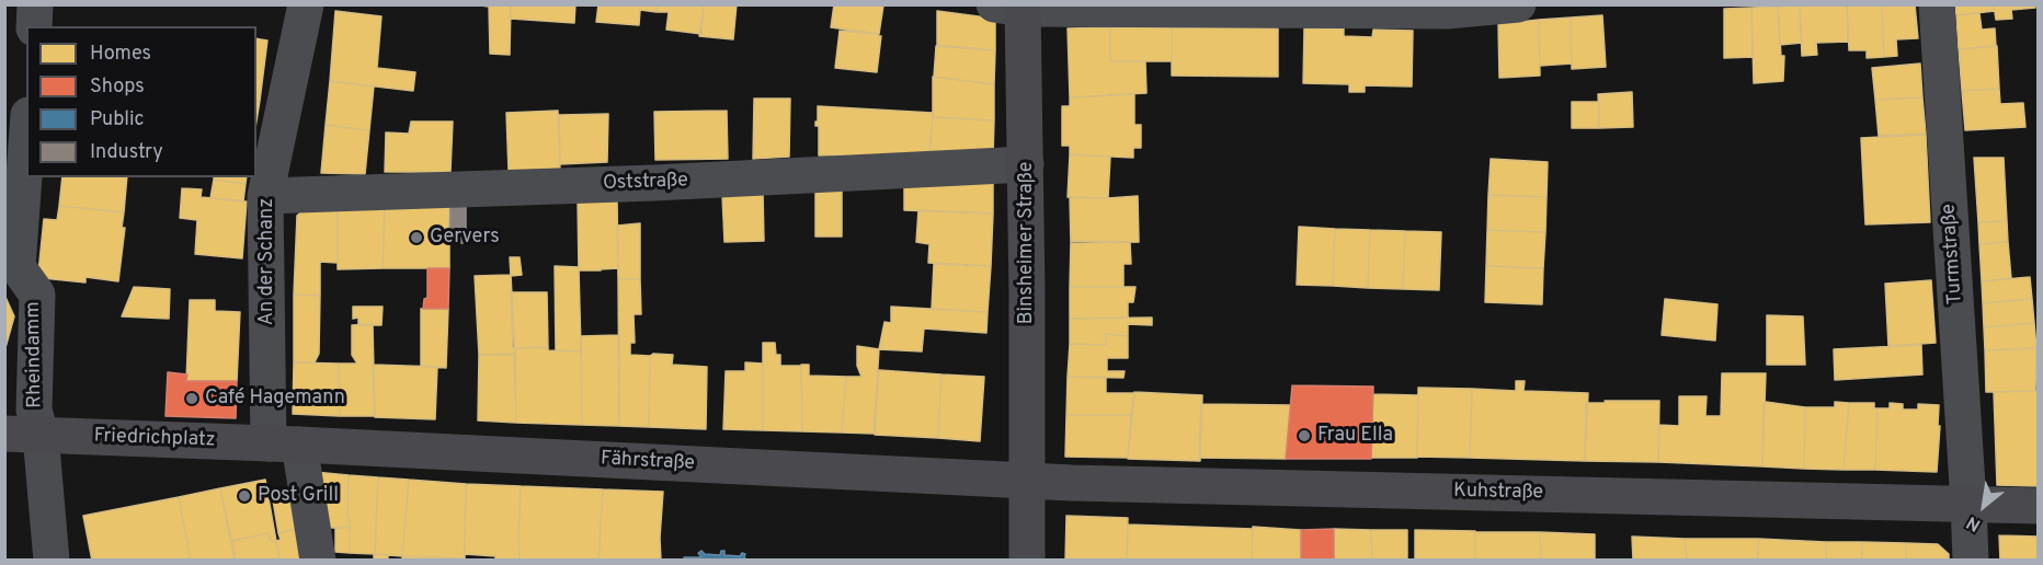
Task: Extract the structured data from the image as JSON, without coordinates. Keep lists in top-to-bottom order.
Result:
{
  "streets": {
    "main road": [
      "Binsheimer Straße",
      "Friedrichplatz",
      "Fährstraße",
      "Kuhstraße"
    ],
    "street": [
      "Oststraße",
      "Turmstraße",
      "An der Schanz",
      "Rheindamm"
    ]
  },
  "crossings": [
    ["Oststraße", "Binsheimer Straße"],
    ["Oststraße", "An der Schanz"],
    ["Binsheimer Straße", "Fährstraße"],
    ["Binsheimer Straße", "Kuhstraße"],
    ["Turmstraße", "Kuhstraße"],
    ["An der Schanz", "Friedrichplatz"],
    ["An der Schanz", "Fährstraße"],
    ["Rheindamm", "Friedrichplatz"],
    ["Friedrichplatz", "Fährstraße"],
    ["Fährstraße", "Kuhstraße"]
  ],
  "places": [
    "Gervers",
    "Café Hagemann",
    "Frau Ella",
    "Post Grill"
  ],
  "legend": [
    "Homes",
    "Shops",
    "Public",
    "Industry"
  ],
  "north": "bottom left"
}
